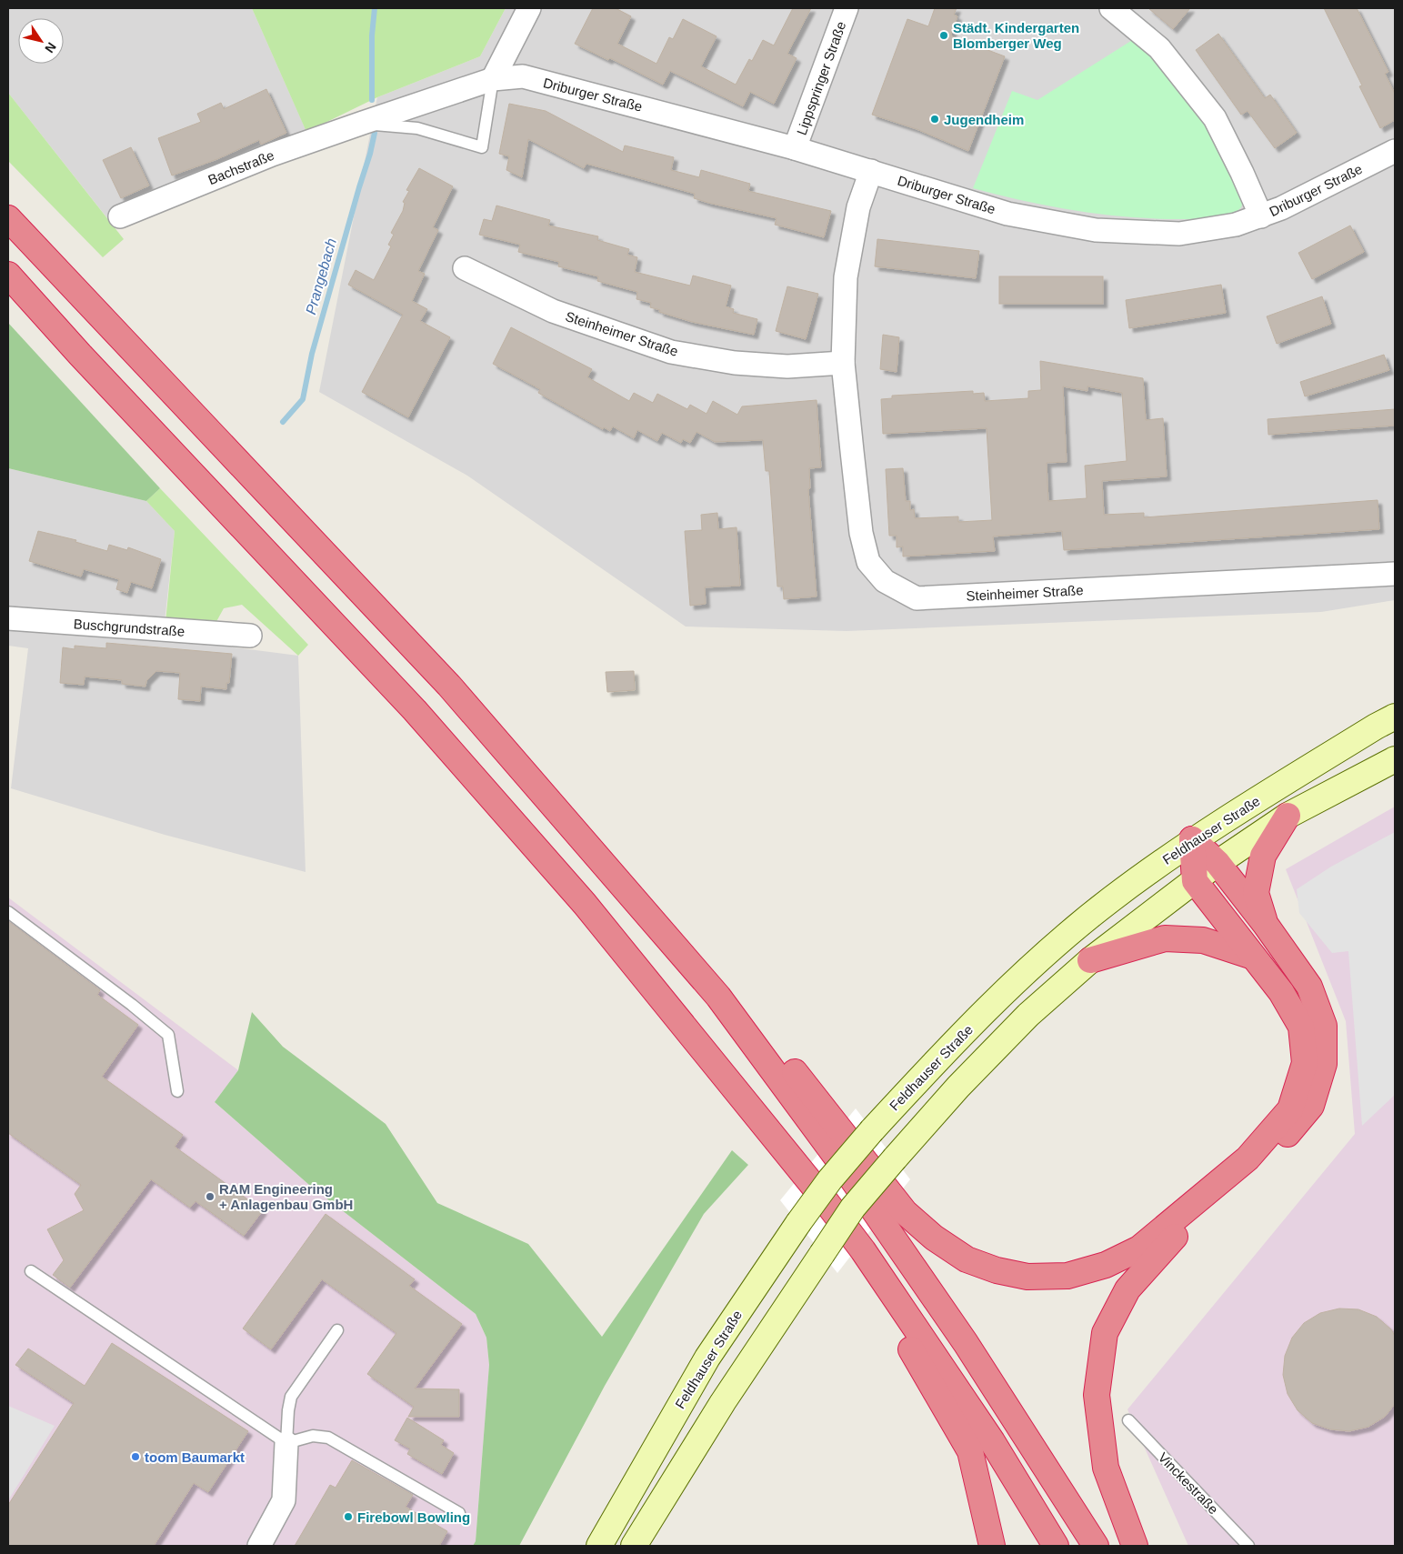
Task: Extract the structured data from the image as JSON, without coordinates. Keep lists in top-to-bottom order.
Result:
{
  "streets": {
    "main road": ["Feldhauser Straße"],
    "street": [
      "Lippspringer Straße",
      "Driburger Straße",
      "Bachstraße",
      "Steinheimer Straße",
      "Buschgrundstraße"
    ],
    "lane": ["Vinckestraße"]
  },
  "crossings": [
    ["Lippspringer Straße", "Driburger Straße"],
    ["Driburger Straße", "Bachstraße"],
    ["Driburger Straße", "Steinheimer Straße"]
  ],
  "water": ["Prangebach"],
  "places": [
    "Städt. Kindergarten Blomberger Weg",
    "Jugendheim",
    "RAM Engineering + Anlagenbau GmbH",
    "toom Baumarkt",
    "Firebowl Bowling"
  ],
  "north": "bottom right"
}
